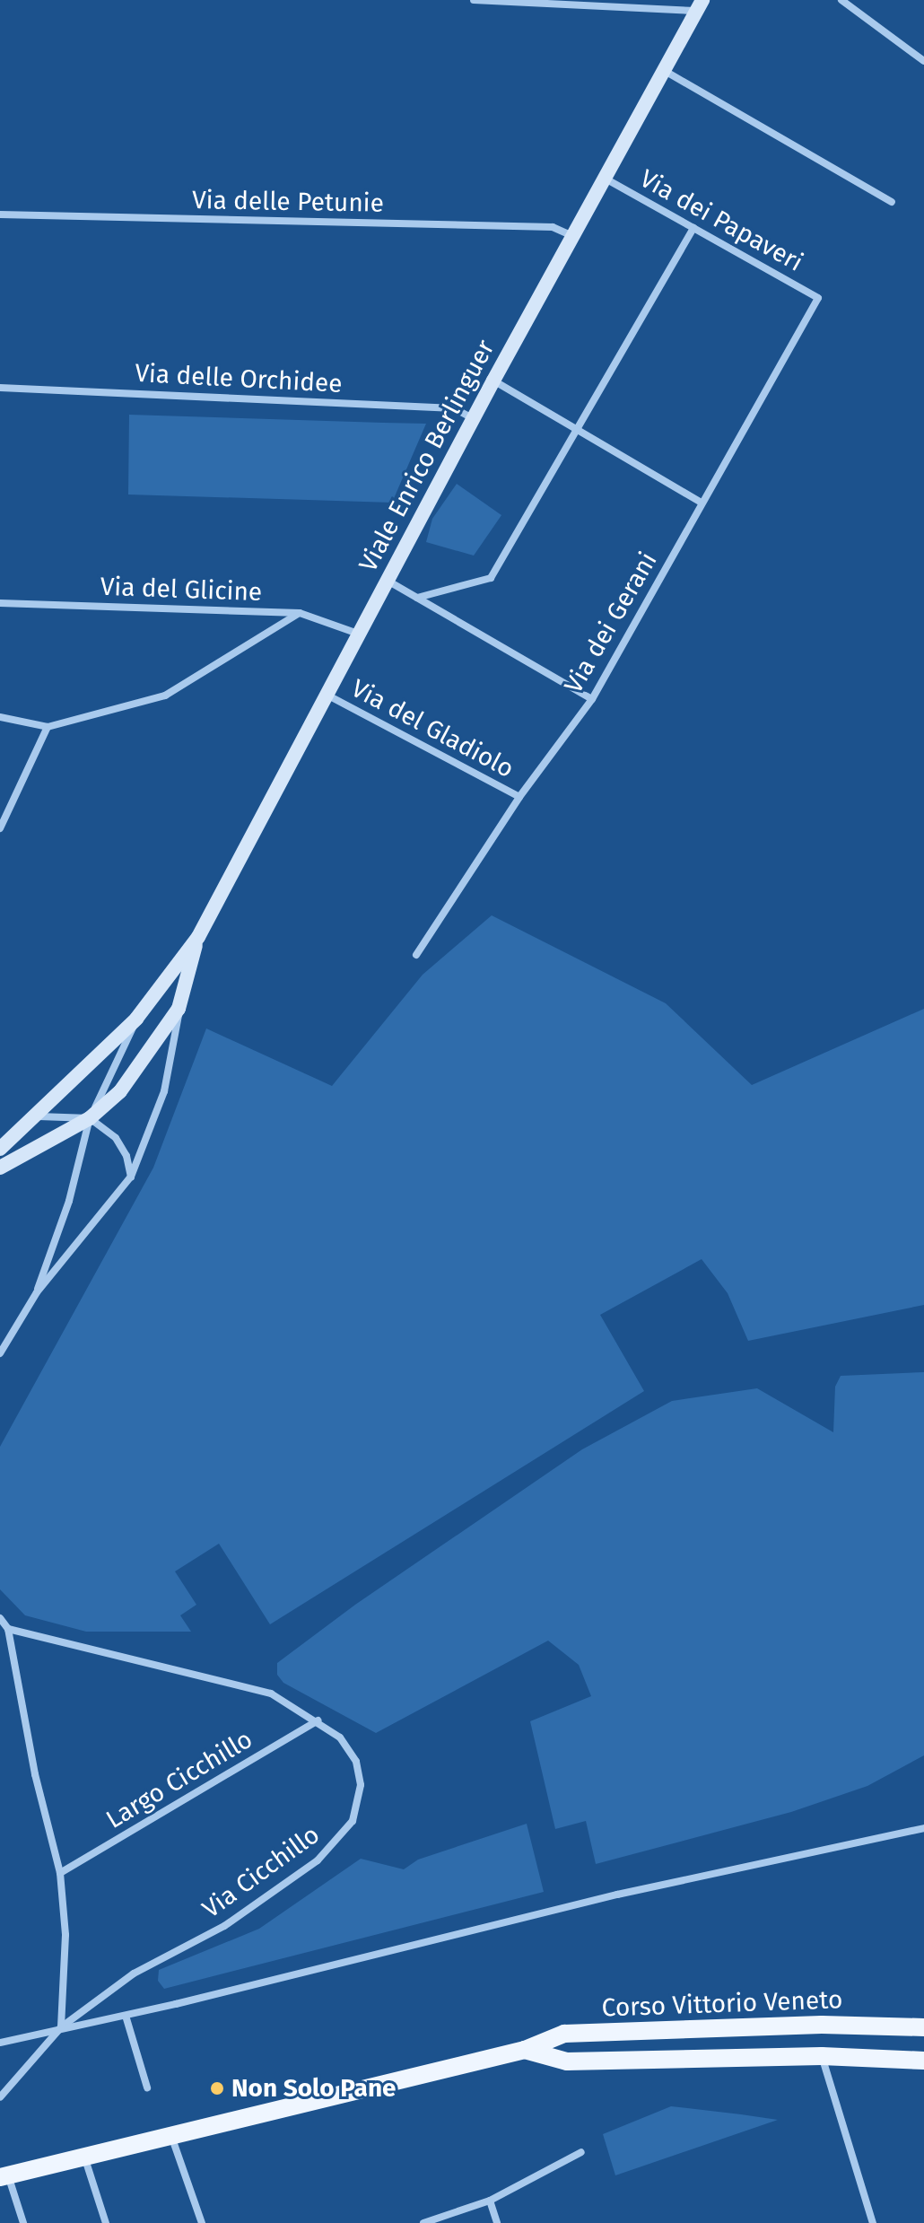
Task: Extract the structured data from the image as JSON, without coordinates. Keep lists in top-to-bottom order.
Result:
{
  "streets": {
    "main road": ["Viale Enrico Berlinguer", "Corso Vittorio Veneto"],
    "street": [
      "Via delle Petunie",
      "Via dei Papaveri",
      "Via delle Orchidee",
      "Via del Glicine",
      "Via dei Gerani",
      "Via del Gladiolo",
      "Largo Cicchillo",
      "Via Cicchillo"
    ]
  },
  "crossings": [
    ["Via delle Petunie", "Viale Enrico Berlinguer"],
    ["Via dei Papaveri", "Viale Enrico Berlinguer"],
    ["Via dei Papaveri", "Via dei Gerani"],
    ["Via delle Orchidee", "Viale Enrico Berlinguer"],
    ["Viale Enrico Berlinguer", "Via del Glicine"],
    ["Viale Enrico Berlinguer", "Via del Gladiolo"],
    ["Via dei Gerani", "Via del Gladiolo"],
    ["Largo Cicchillo", "Via Cicchillo"]
  ],
  "places": ["Non Solo Pane"]
}
